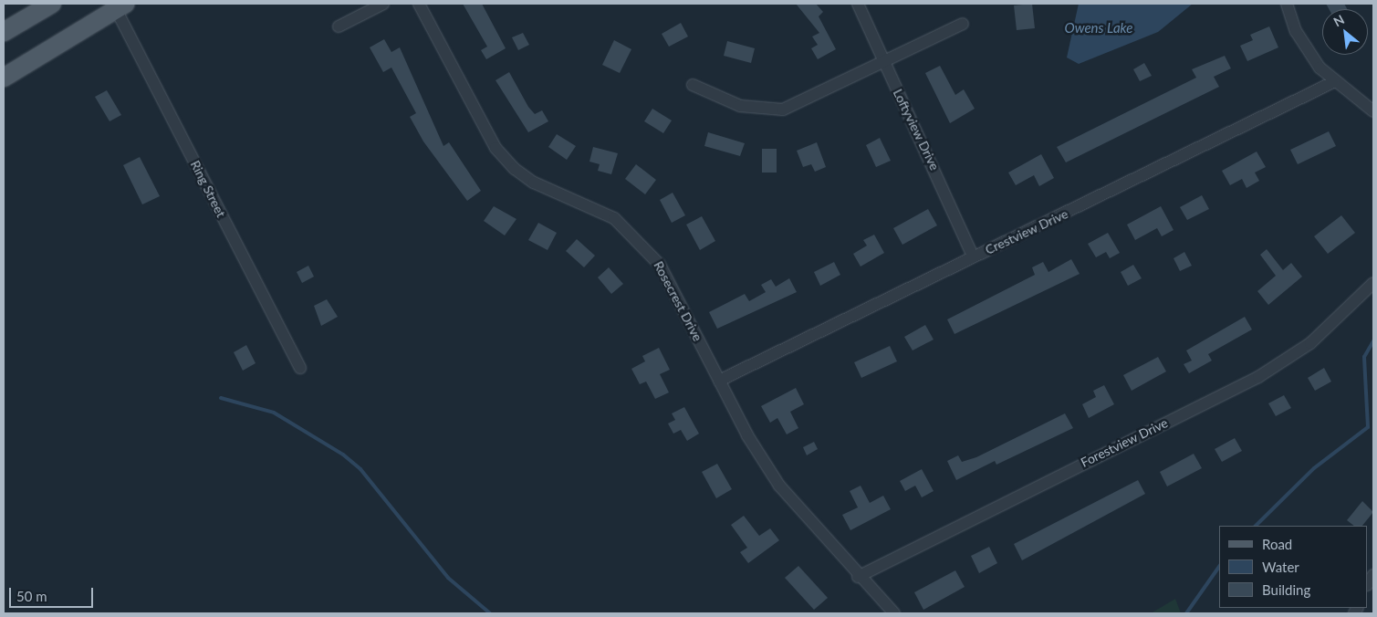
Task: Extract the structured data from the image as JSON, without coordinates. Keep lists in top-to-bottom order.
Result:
{
  "streets": {
    "street": [
      "Loftyview Drive",
      "Ring Street",
      "Crestview Drive",
      "Rosecrest Drive",
      "Forestview Drive"
    ]
  },
  "crossings": [
    ["Loftyview Drive", "Crestview Drive"],
    ["Crestview Drive", "Rosecrest Drive"],
    ["Rosecrest Drive", "Forestview Drive"]
  ],
  "water": ["Owens Lake"],
  "legend": ["Road", "Water", "Building"],
  "scale_bar": "50 m",
  "north": "top left"
}
